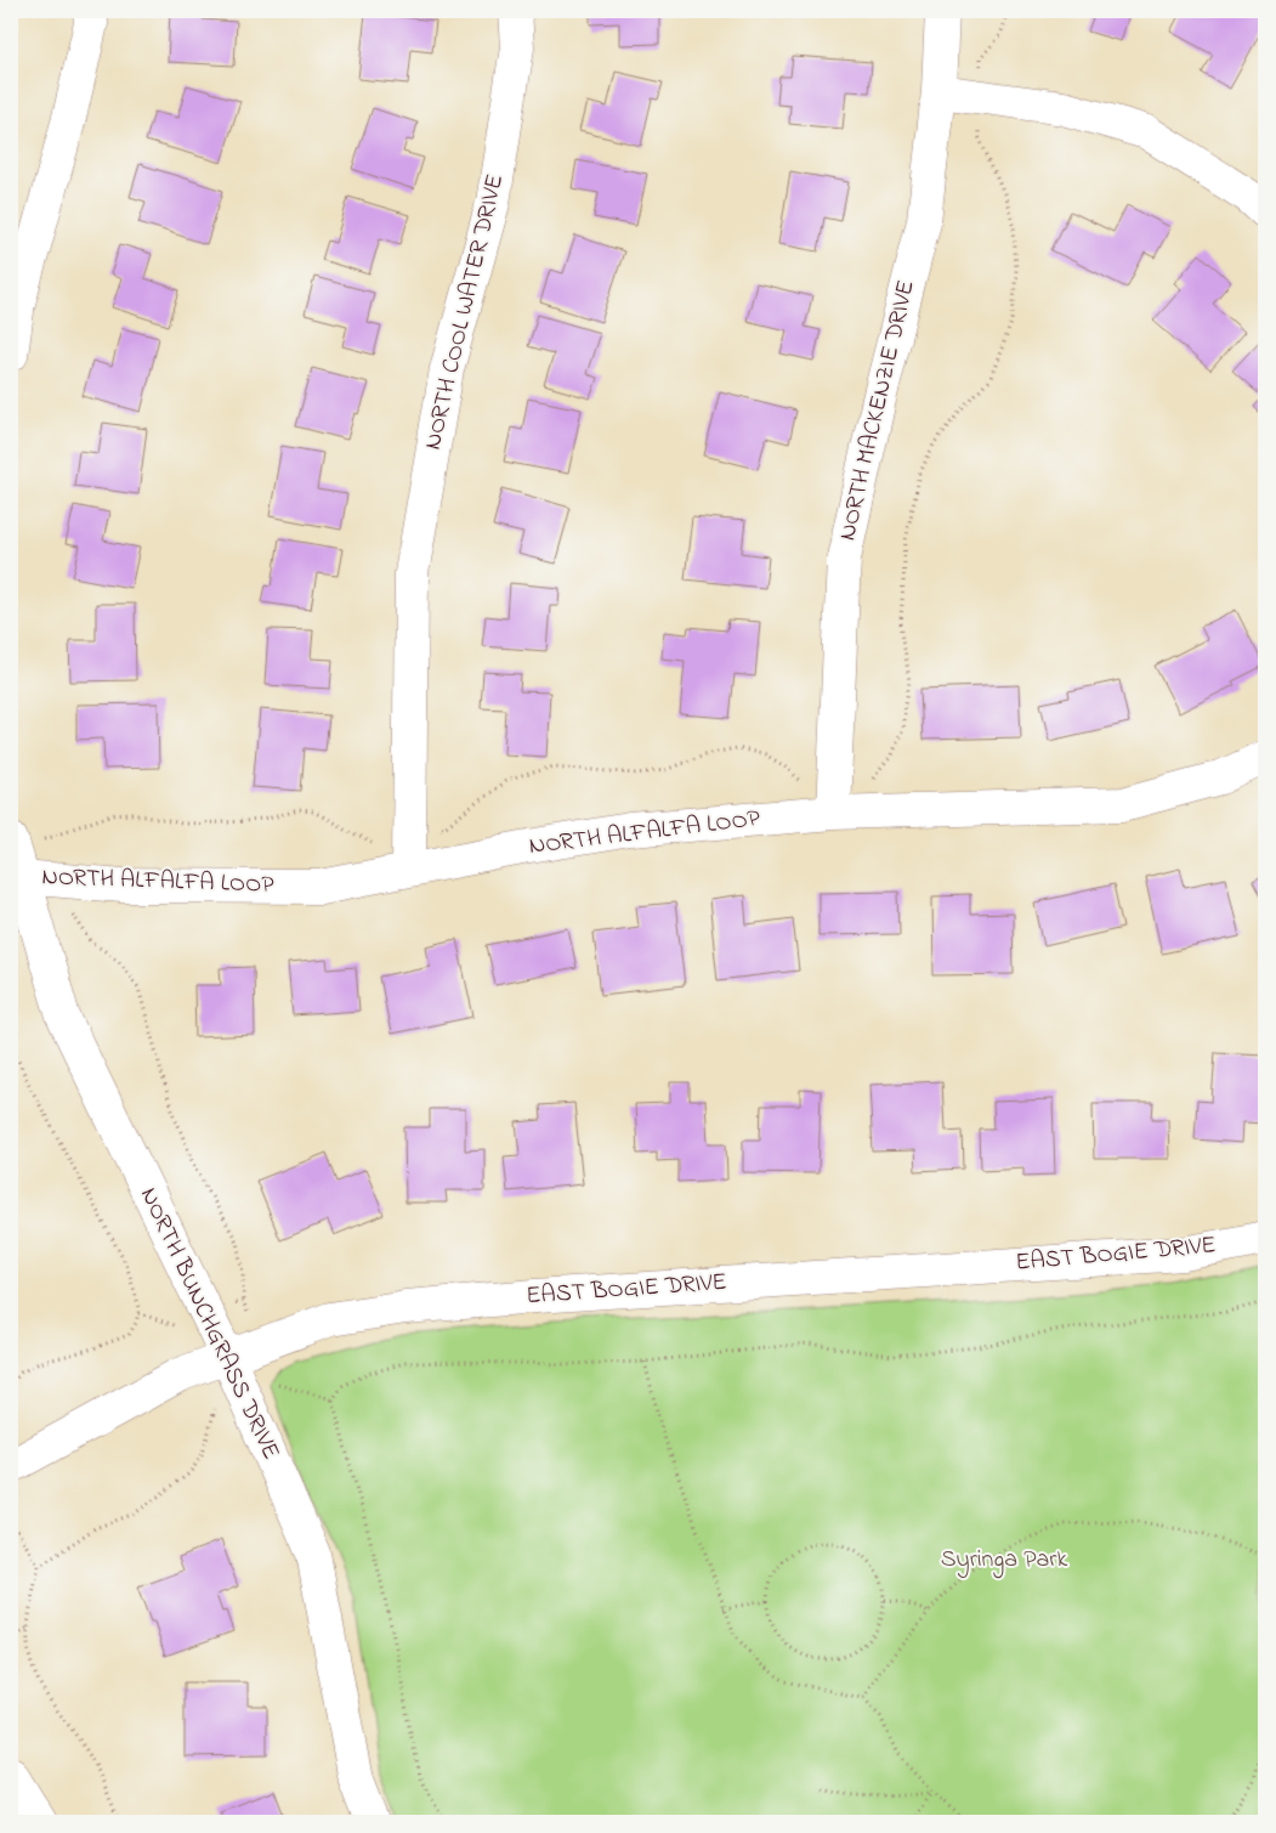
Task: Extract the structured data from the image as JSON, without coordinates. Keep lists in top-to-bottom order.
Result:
{
  "streets": {
    "street": [
      "NORTH COOL WATER DRIVE",
      "NORTH MACKENZIE DRIVE",
      "NORTH ALFALFA LOOP",
      "EAST BOGIE DRIVE",
      "NORTH BUNCHGRASS DRIVE"
    ]
  },
  "crossings": [
    ["NORTH COOL WATER DRIVE", "NORTH ALFALFA LOOP"],
    ["NORTH MACKENZIE DRIVE", "NORTH ALFALFA LOOP"],
    ["NORTH ALFALFA LOOP", "NORTH BUNCHGRASS DRIVE"],
    ["EAST BOGIE DRIVE", "NORTH BUNCHGRASS DRIVE"]
  ],
  "parks": ["Syringa Park"]
}
